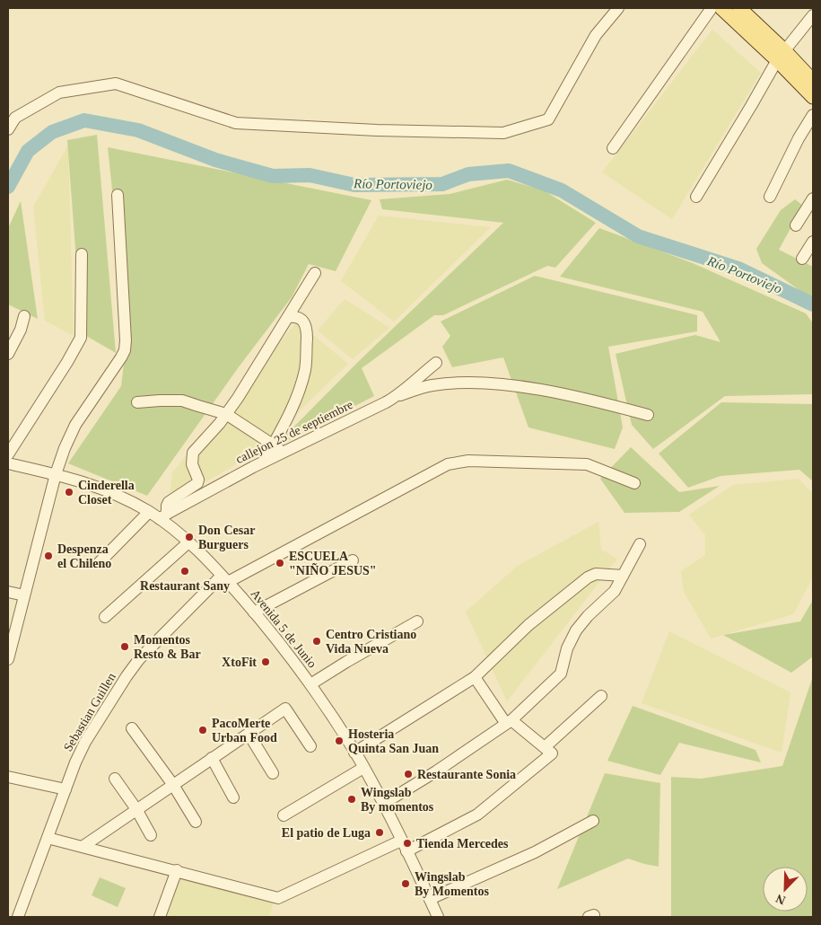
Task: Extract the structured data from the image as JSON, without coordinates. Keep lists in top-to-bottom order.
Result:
{
  "streets": {
    "street": ["callejon 25 de septiembre", "Avenida 5 de Junio", "Sebastian Guillen"]
  },
  "crossings": [
    ["callejon 25 de septiembre", "Avenida 5 de Junio"],
    ["Avenida 5 de Junio", "Sebastian Guillen"]
  ],
  "water": ["Río Portoviejo"],
  "places": [
    "Cinderella Closet",
    "Don Cesar Burguers",
    "Despenza el Chileno",
    "ESCUELA \"NIÑO JESUS\"",
    "Restaurant Sany",
    "Centro Cristiano Vida Nueva",
    "Momentos Resto & Bar",
    "XtoFit",
    "PacoMerte Urban Food",
    "Hosteria Quinta San Juan",
    "Restaurante Sonia",
    "Wingslab By momentos",
    "El patio de Luga",
    "Tienda Mercedes",
    "Wingslab By Momentos"
  ],
  "north": "bottom left"
}
